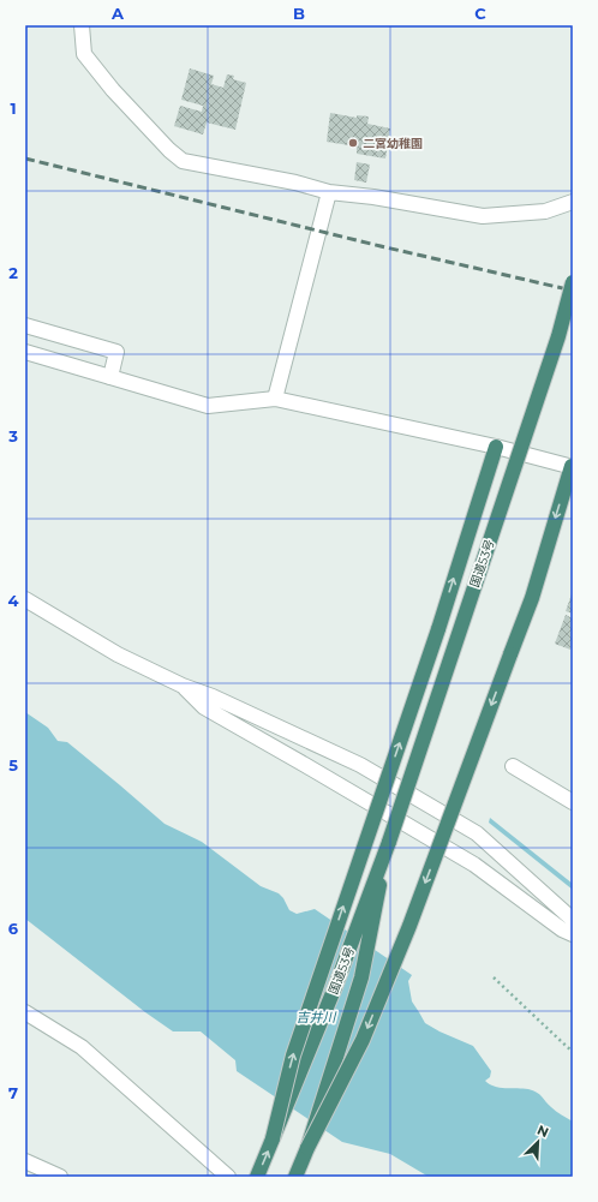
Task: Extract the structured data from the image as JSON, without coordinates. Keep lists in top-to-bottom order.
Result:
{
  "streets": {
    "highway": ["国道53号"]
  },
  "water": ["吉井川"],
  "places": ["二宮幼稚園"],
  "north": "top right",
  "grid": {
    "columns": ["A", "B", "C"],
    "rows": [
      "1",
      "2",
      "3",
      "4",
      "5",
      "6",
      "7"
    ]
  }
}
